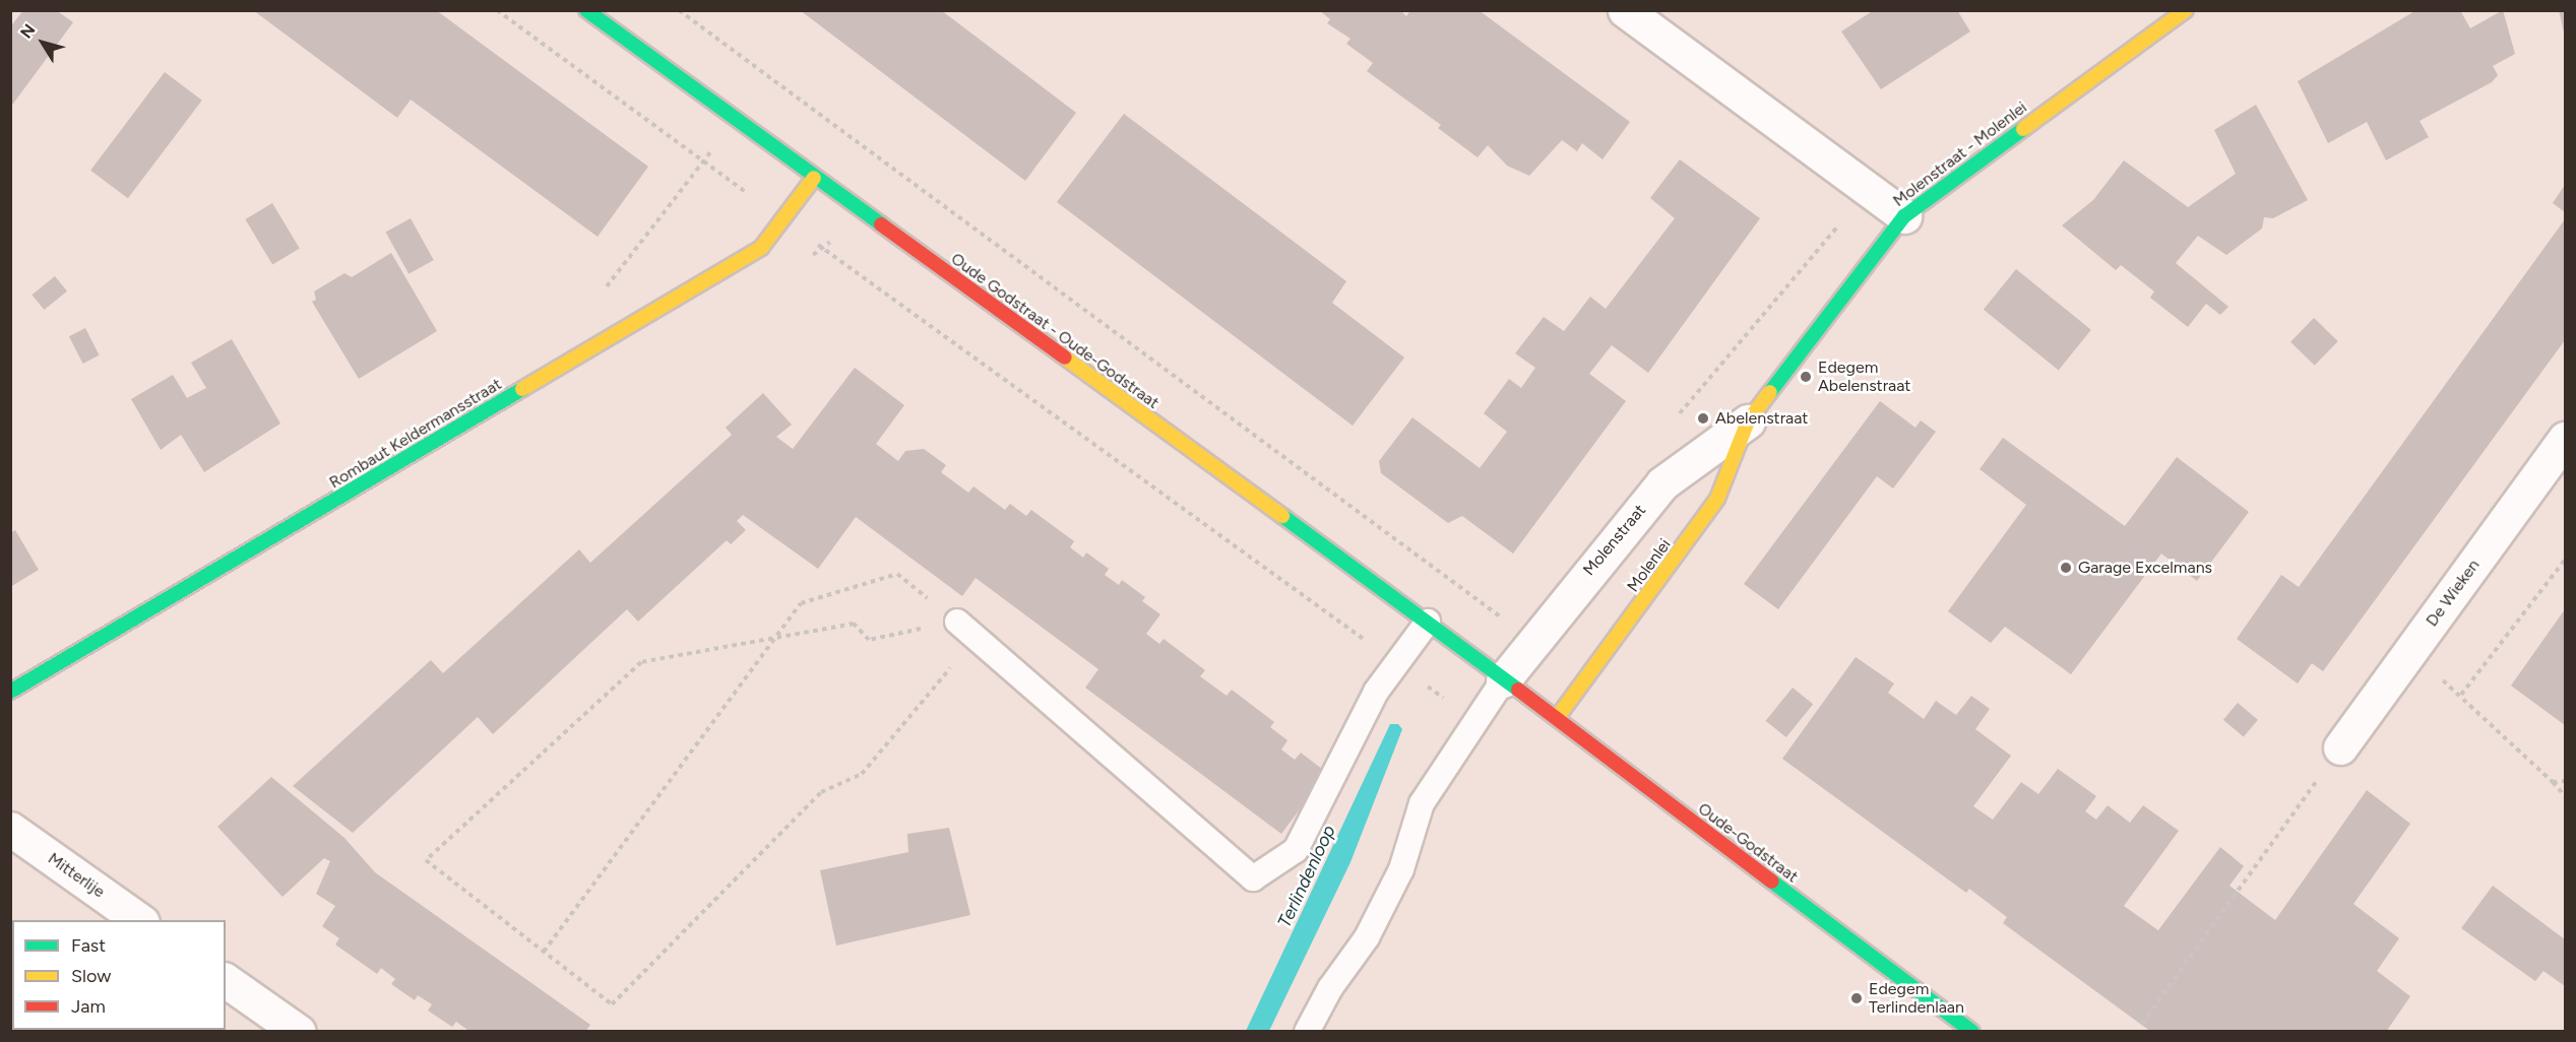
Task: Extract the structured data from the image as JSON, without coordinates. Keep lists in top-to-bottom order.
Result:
{
  "streets": {
    "street": [
      "Molenstraat - Molenlei",
      "Oude Godstraat - Oude-Godstraat",
      "Rombaut Keldermansstraat",
      "Molenstraat",
      "Molenlei",
      "De Wieken",
      "Oude-Godstraat",
      "Mitterlije"
    ]
  },
  "crossings": [
    ["Molenstraat - Molenlei", "Molenstraat"],
    ["Molenstraat - Molenlei", "Molenlei"],
    ["Oude Godstraat - Oude-Godstraat", "Rombaut Keldermansstraat"],
    ["Oude Godstraat - Oude-Godstraat", "Molenstraat"],
    ["Oude Godstraat - Oude-Godstraat", "Oude-Godstraat"],
    ["Molenstraat", "Molenlei"],
    ["Molenstraat", "Oude-Godstraat"],
    ["Molenlei", "Oude-Godstraat"]
  ],
  "water": ["Terlindenloop"],
  "places": [
    "Edegem Abelenstraat",
    "Abelenstraat",
    "Garage Excelmans",
    "Edegem Terlindenlaan"
  ],
  "legend": ["Fast", "Slow", "Jam"],
  "north": "top left"
}
